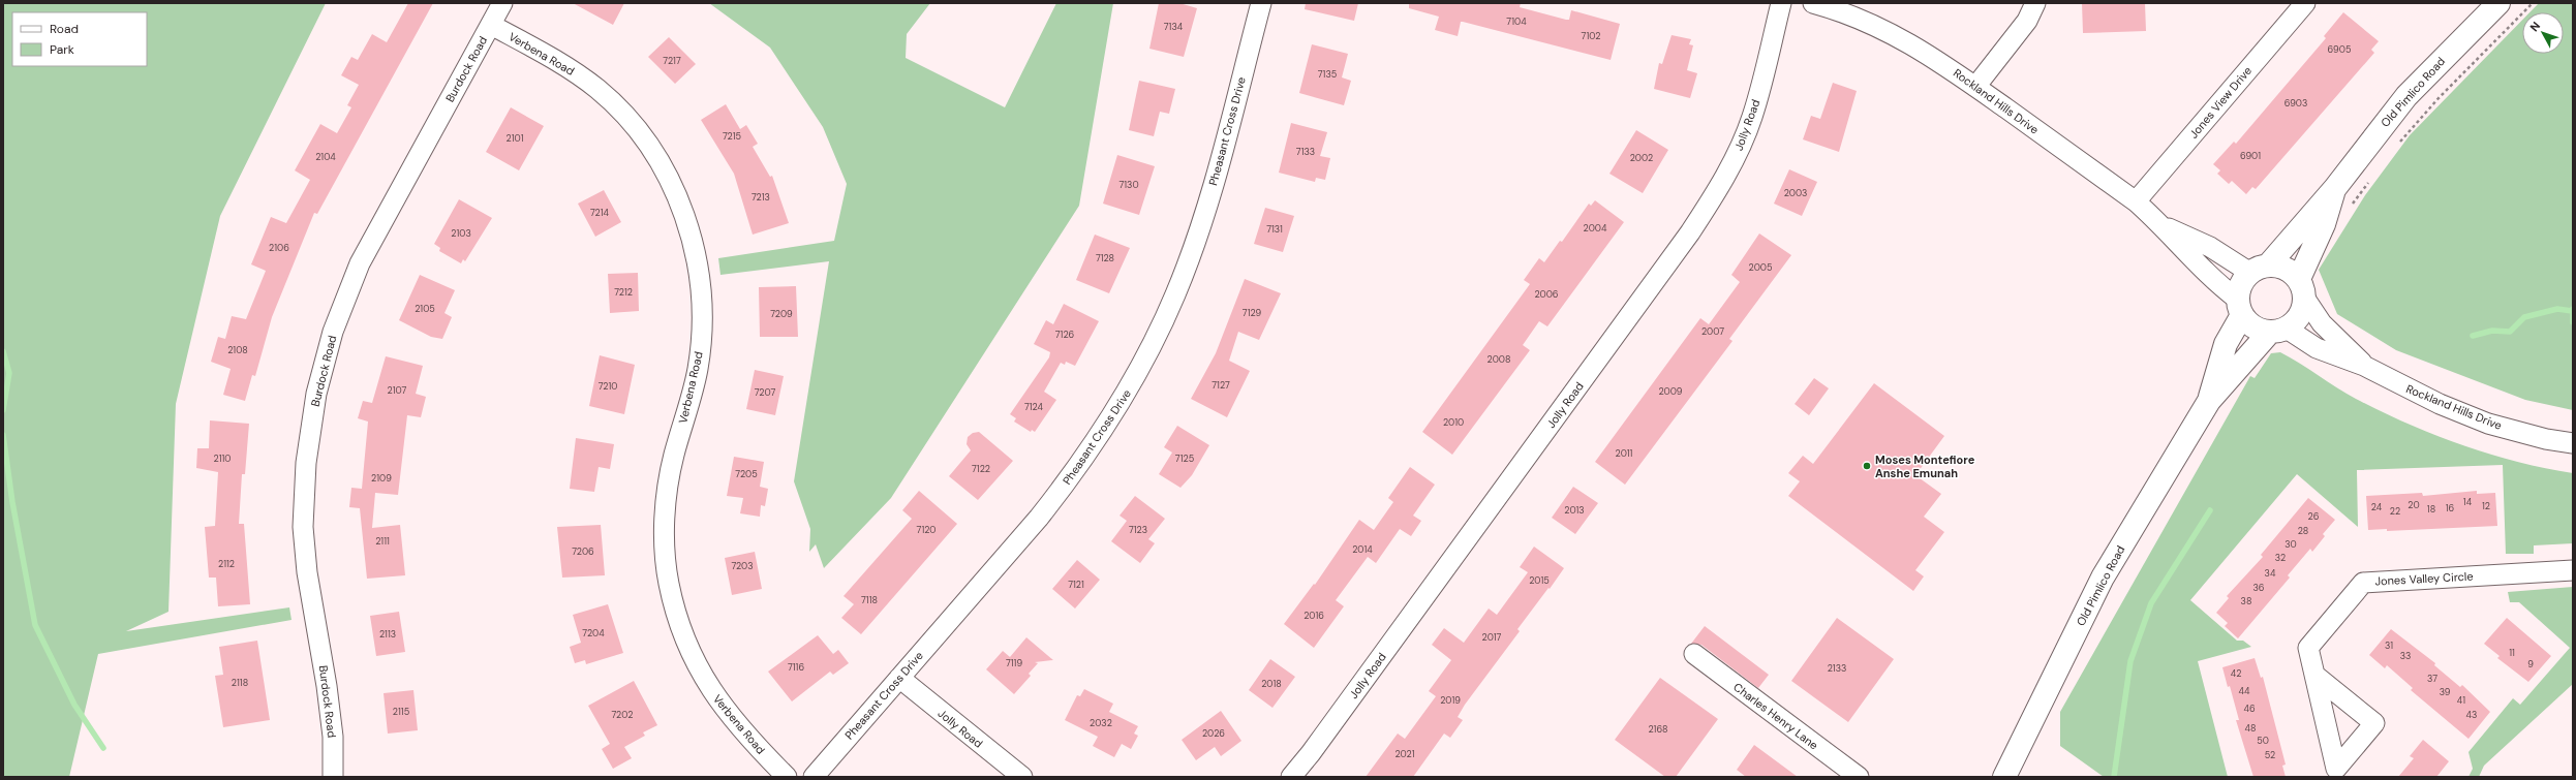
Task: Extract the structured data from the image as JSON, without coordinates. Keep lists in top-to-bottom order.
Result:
{
  "streets": {
    "street": [
      "Verbena Road",
      "Burdock Road",
      "Old Pimlico Road",
      "Rockland Hills Drive",
      "Jones View Drive",
      "Jolly Road",
      "Pheasant Cross Drive",
      "Jones Valley Circle",
      "Charles Henry Lane"
    ]
  },
  "crossings": [
    ["Verbena Road", "Burdock Road"],
    ["Old Pimlico Road", "Rockland Hills Drive"],
    ["Rockland Hills Drive", "Jones View Drive"],
    ["Jolly Road", "Pheasant Cross Drive"]
  ],
  "places": ["Moses Montefiore Anshe Emunah"],
  "house_numbers": [
    "7104",
    "7134",
    "7102",
    "6905",
    "7217",
    "7135",
    "6903",
    "7215",
    "2101",
    "7133",
    "6901",
    "2104",
    "2002",
    "7130",
    "2003",
    "7213",
    "7214",
    "2004",
    "7131",
    "2103",
    "2106",
    "7128",
    "2005",
    "7212",
    "2006",
    "2105",
    "7129",
    "7209",
    "2007",
    "7126",
    "2108",
    "2008",
    "7127",
    "7210",
    "2107",
    "2009",
    "7207",
    "7124",
    "2010",
    "2011",
    "2110",
    "7125",
    "7122",
    "7205",
    "2109",
    "14",
    "20",
    "12",
    "24",
    "16",
    "18",
    "2013",
    "22",
    "26",
    "7120",
    "7123",
    "28",
    "2111",
    "30",
    "2014",
    "7206",
    "32",
    "2112",
    "7203",
    "34",
    "2015",
    "7121",
    "36",
    "7118",
    "38",
    "2016",
    "7204",
    "2113",
    "2017",
    "31",
    "11",
    "33",
    "7119",
    "9",
    "7116",
    "2133",
    "42",
    "37",
    "2118",
    "2018",
    "44",
    "39",
    "2019",
    "41",
    "46",
    "2115",
    "7202",
    "43",
    "2032",
    "48",
    "2168",
    "2026",
    "50",
    "2021",
    "52"
  ],
  "legend": ["Road", "Park"],
  "north": "top left"
}
